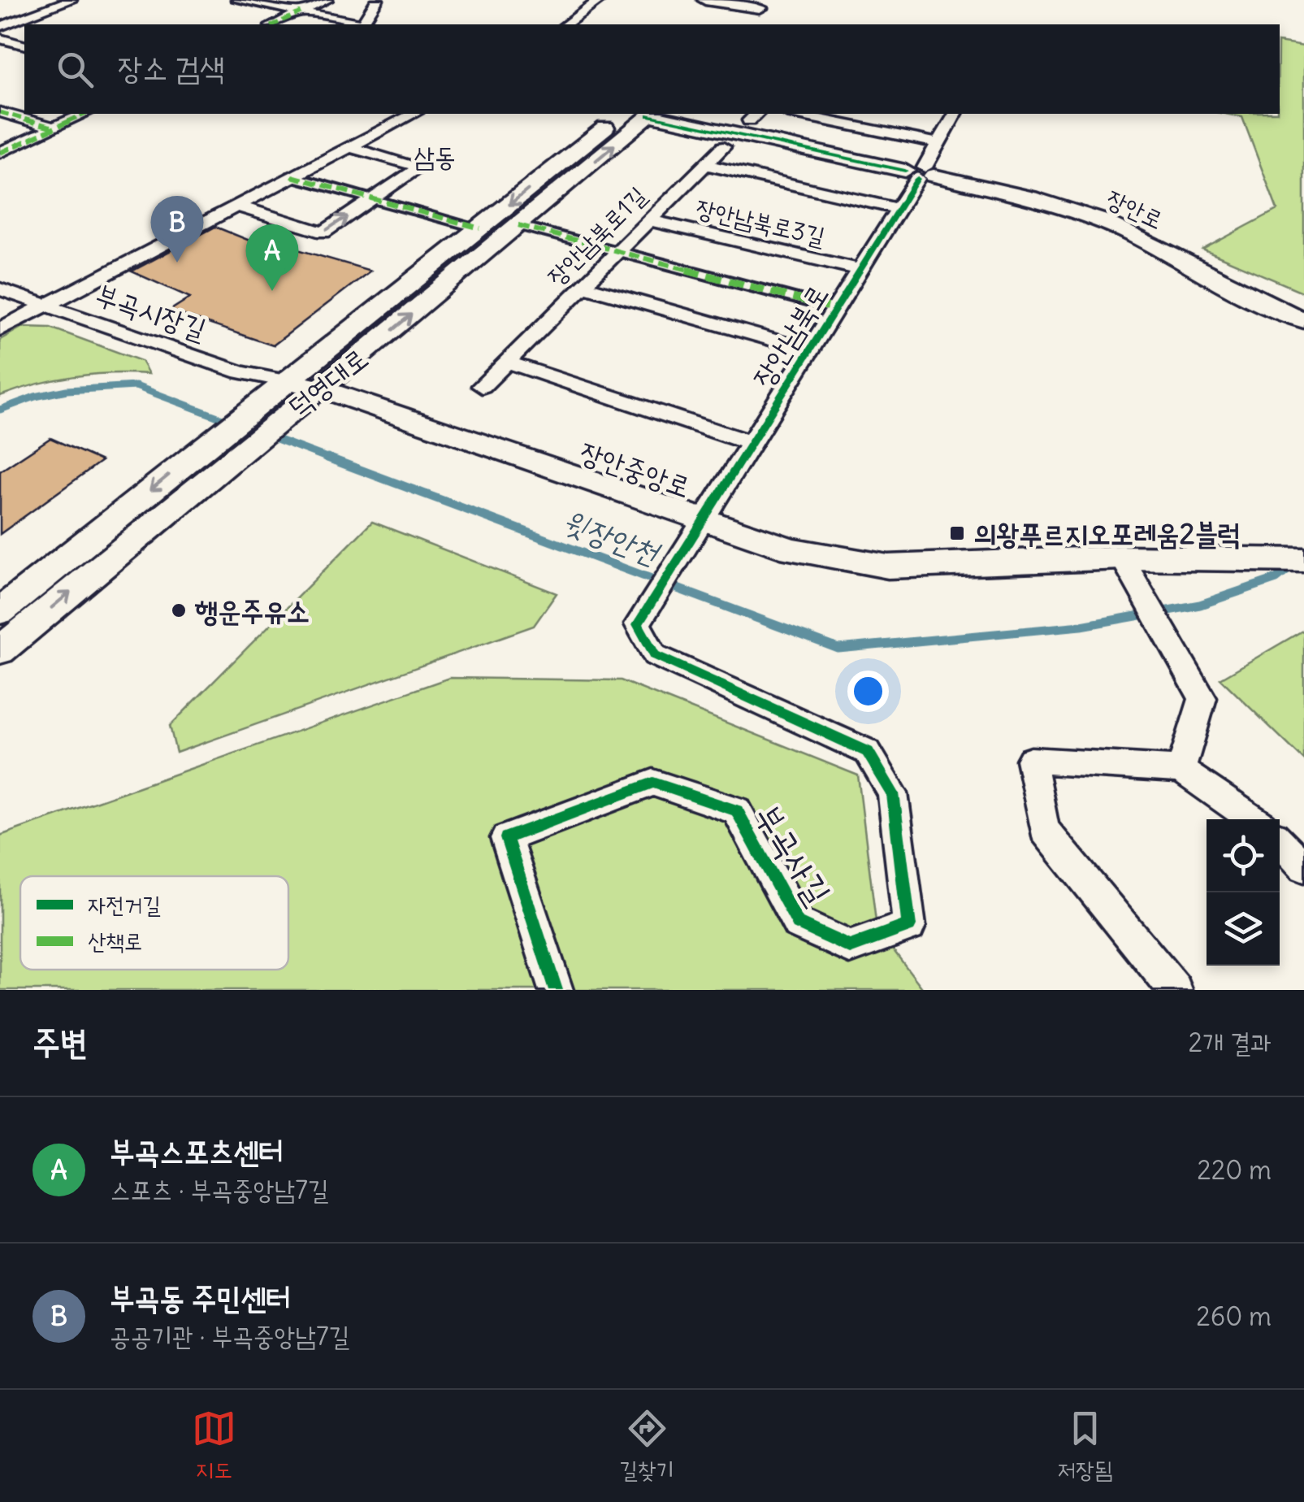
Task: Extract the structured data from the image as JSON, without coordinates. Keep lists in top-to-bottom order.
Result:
{
  "streets": {
    "street": [
      "장안로",
      "장안남북로3길",
      "장안남북로1길",
      "부곡시장길",
      "장안남북로",
      "덕영대로",
      "장안중앙로",
      "부곡사길"
    ]
  },
  "crossings": [
    ["장안로", "장안남북로"],
    ["장안로", "덕영대로"],
    ["장안남북로3길", "장안남북로1길"],
    ["장안남북로3길", "장안남북로"],
    ["부곡시장길", "덕영대로"],
    ["부곡시장길", "장안중앙로"],
    ["장안남북로", "장안중앙로"],
    ["장안남북로", "부곡사길"],
    ["덕영대로", "장안중앙로"],
    ["장안중앙로", "부곡사길"]
  ],
  "districts": ["삼동"],
  "water": ["윗장안천"],
  "places": {
    "transit": ["의왕푸르지오포레움2블럭"],
    "other": ["행운주유소"]
  },
  "legend": ["자전거길", "산책로"],
  "page": {
    "search": "장소 검색",
    "pins": ["B", "A"],
    "heading": ["주변", "2개 결과"],
    "list": [
      {
        "mark": "A",
        "name": "부곡스포츠센터",
        "note": "스포츠 · 부곡중앙남7길",
        "value": "220 m"
      },
      {
        "mark": "B",
        "name": "부곡동 주민센터",
        "note": "공공기관 · 부곡중앙남7길",
        "value": "260 m"
      }
    ],
    "nav": ["지도", "길찾기", "저장됨"]
  }
}
